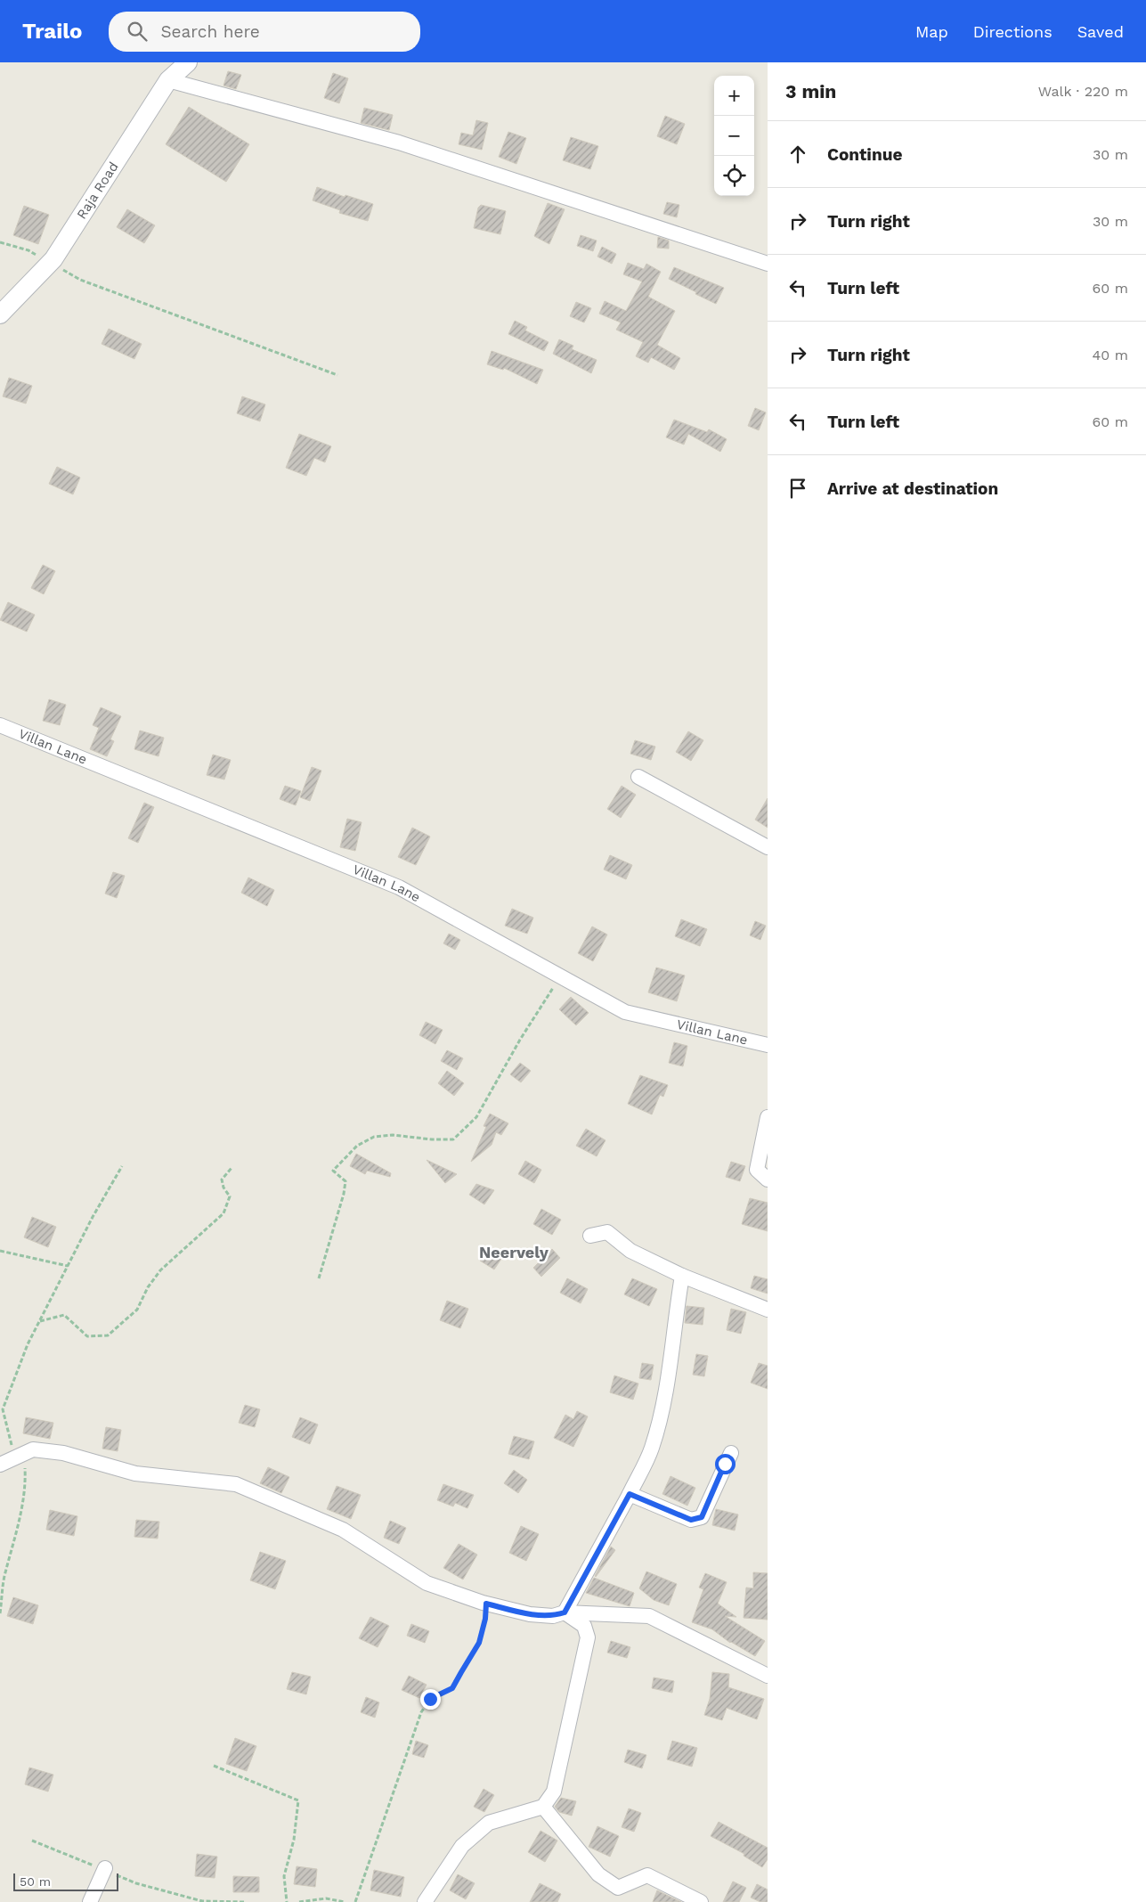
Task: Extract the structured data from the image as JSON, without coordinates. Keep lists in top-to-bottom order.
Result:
{
  "streets": {
    "street": ["Raja Road", "Villan Lane"]
  },
  "districts": ["Neervely"],
  "scale_bar": "50 m",
  "page": {
    "header": "Trailo",
    "search": "Search here",
    "nav": ["Map", "Directions", "Saved"],
    "heading": ["3 min", "Walk · 220 m"],
    "map_buttons": ["+", "−"],
    "list": [
      ["Continue", "30 m"],
      ["Turn right", "30 m"],
      ["Turn left", "60 m"],
      ["Turn right", "40 m"],
      ["Turn left", "60 m"],
      "Arrive at destination"
    ],
    "scale": "50 m"
  }
}
